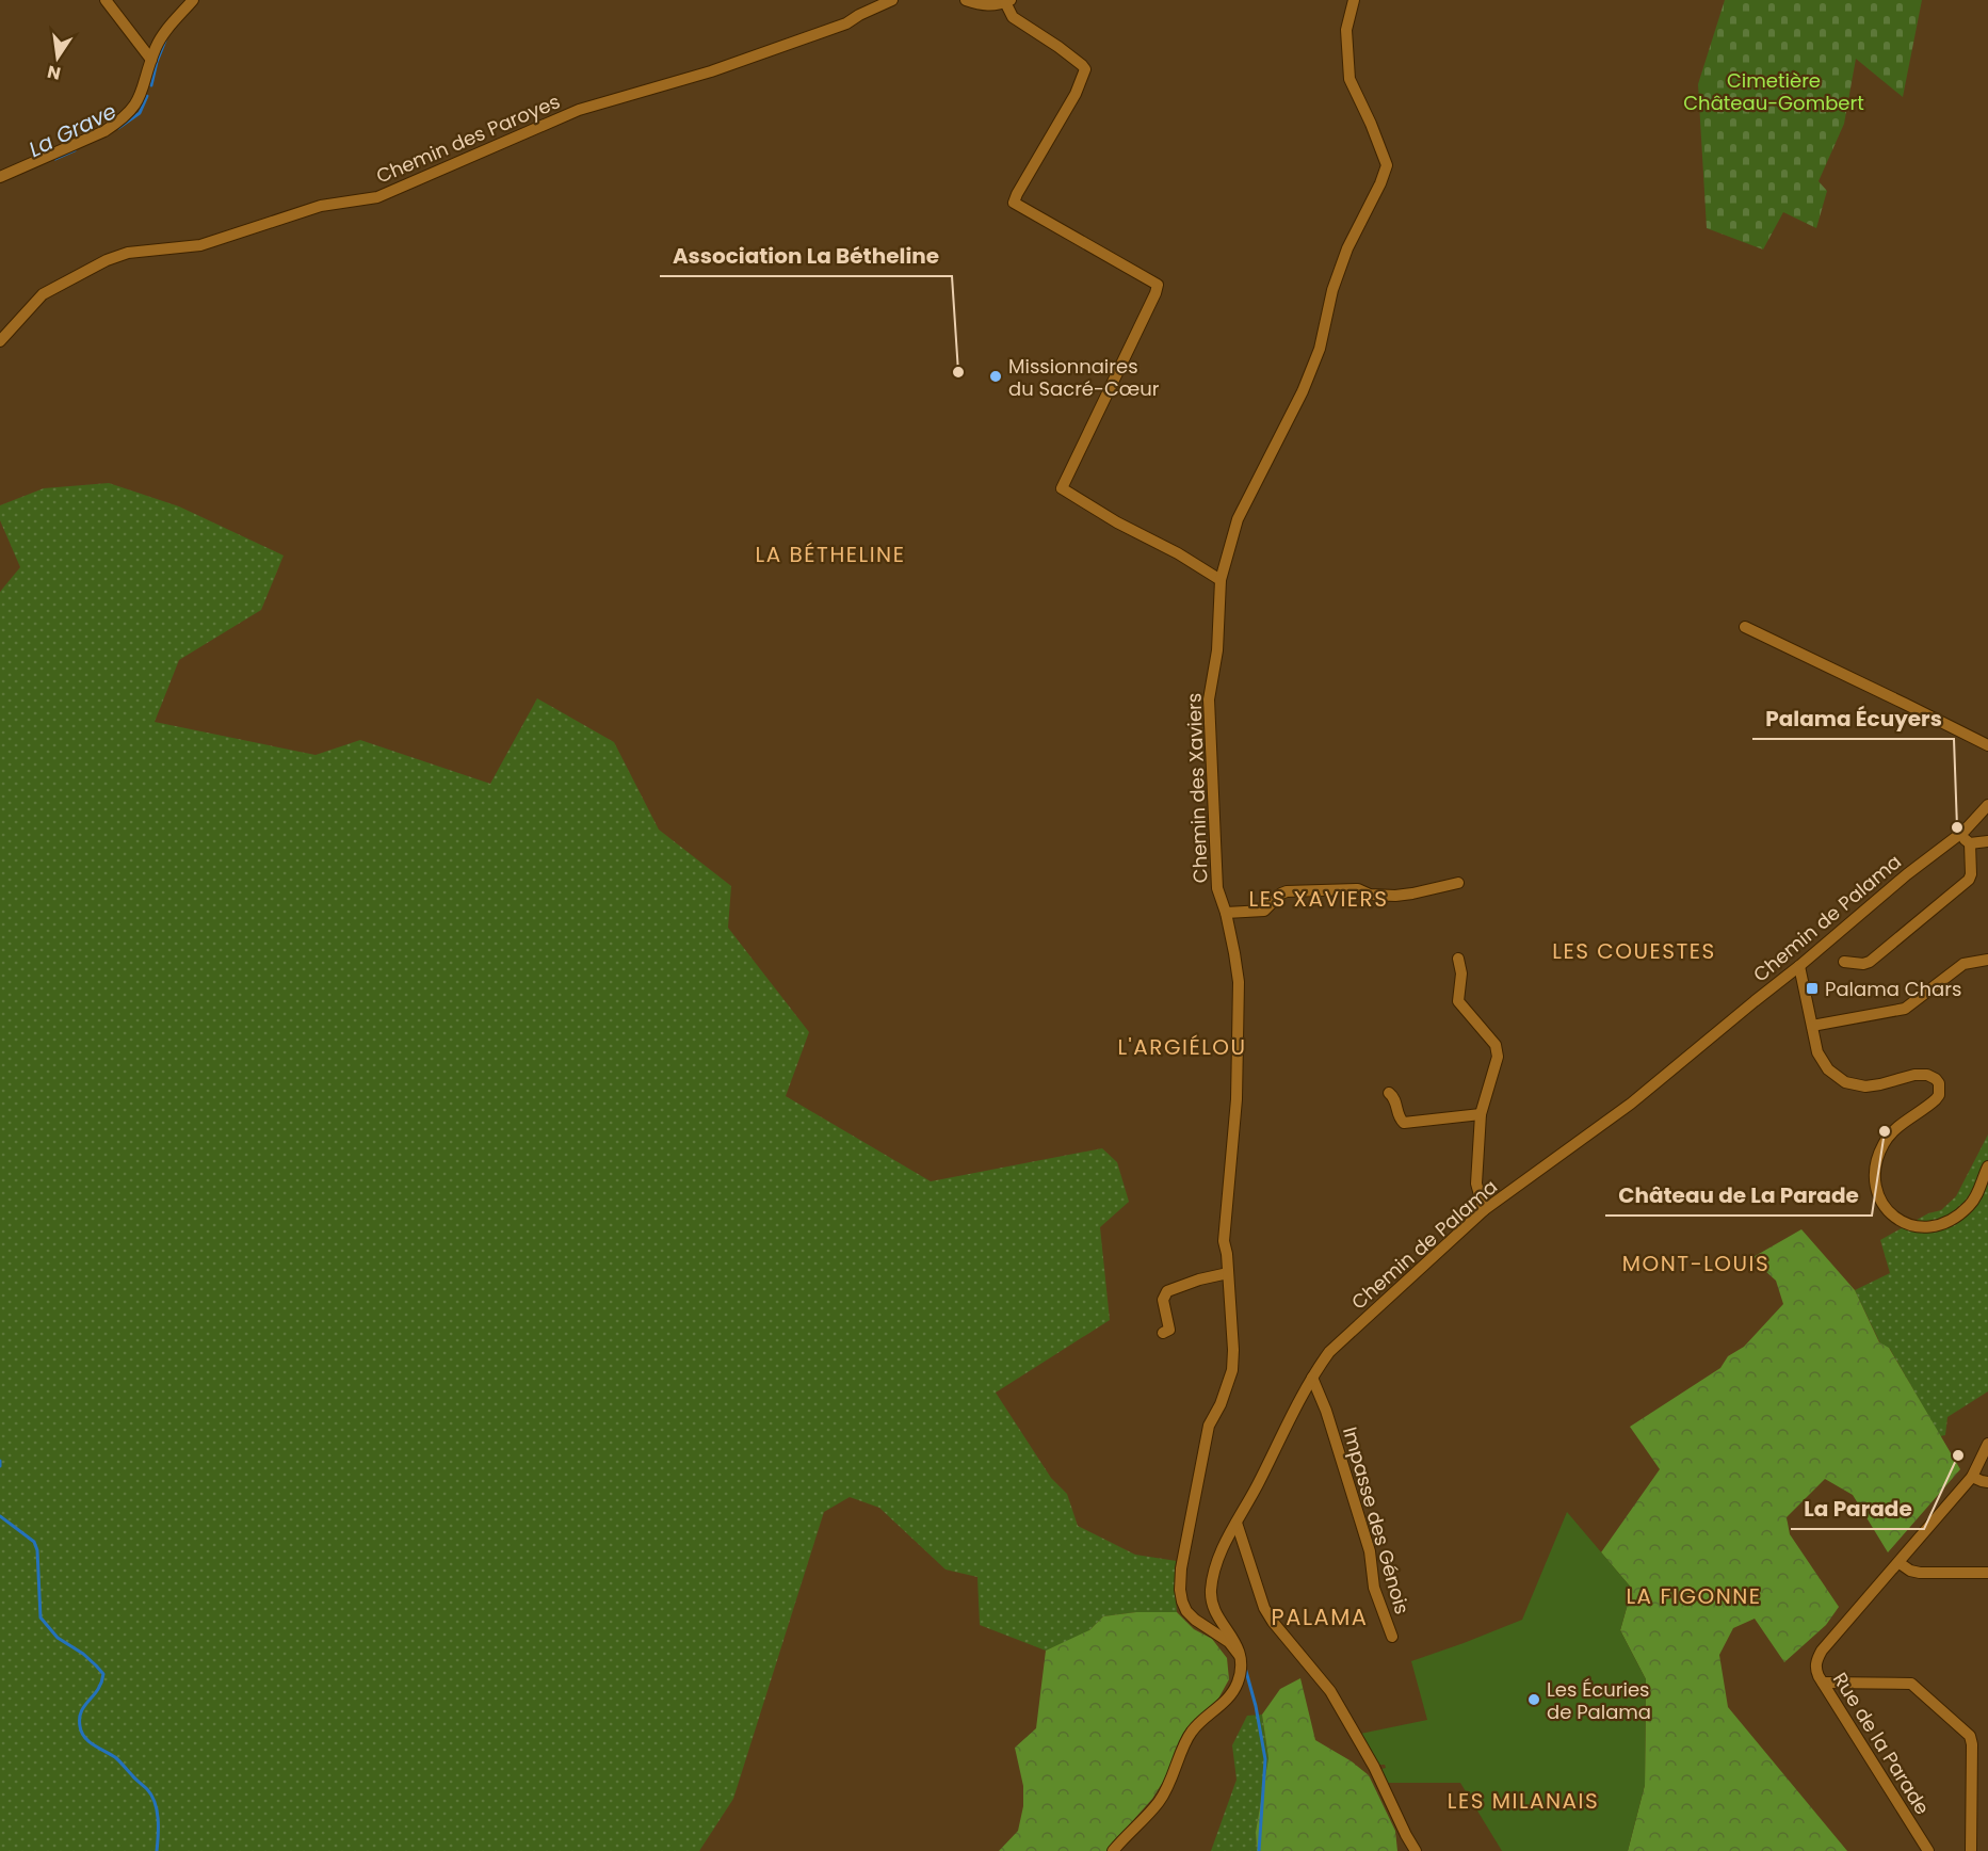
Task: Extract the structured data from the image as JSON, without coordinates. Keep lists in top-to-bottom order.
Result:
{
  "streets": {
    "street": [
      "Chemin des Paroyes",
      "Chemin des Xaviers",
      "Chemin de Palama",
      "Impasse des Génois",
      "Rue de la Parade"
    ]
  },
  "crossings": [
    ["Chemin des Xaviers", "Chemin de Palama"],
    ["Chemin de Palama", "Impasse des Génois"]
  ],
  "districts": [
    "LA BÉTHELINE",
    "LES XAVIERS",
    "LES COUESTES",
    "L'ARGIÉLOU",
    "MONT-LOUIS",
    "LA FIGONNE",
    "PALAMA",
    "LES MILANAIS"
  ],
  "water": ["La Grave"],
  "parks": ["Cimetière Château-Gombert"],
  "places": {
    "other": [
      "Association La Bétheline",
      "Missionnaires du Sacré-Cœur",
      "Palama Écuyers",
      "Château de La Parade",
      "La Parade",
      "Les Écuries de Palama"
    ],
    "transit": ["Palama Chars"]
  },
  "north": "bottom"
}
